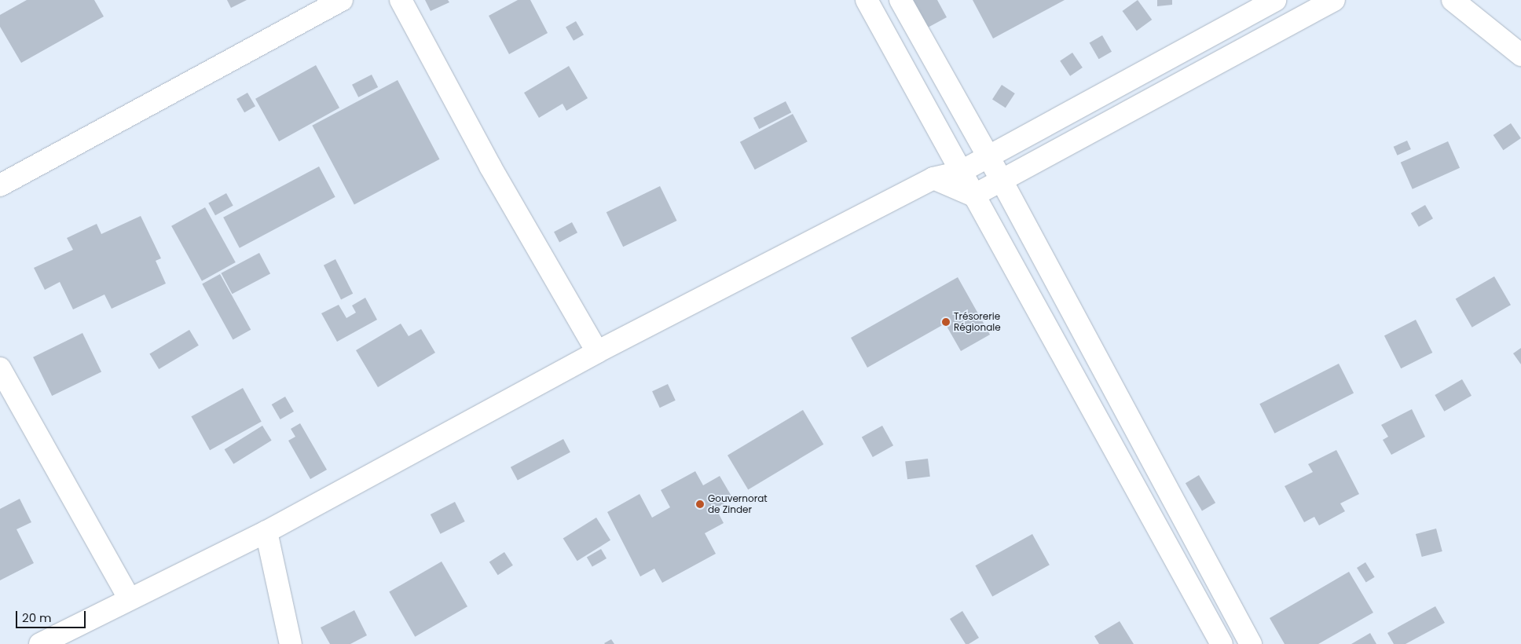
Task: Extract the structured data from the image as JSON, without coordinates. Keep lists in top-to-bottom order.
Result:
{
  "places": ["Trésorerie Régionale", "Gouvernorat de Zinder"],
  "scale_bar": "20 m"
}
